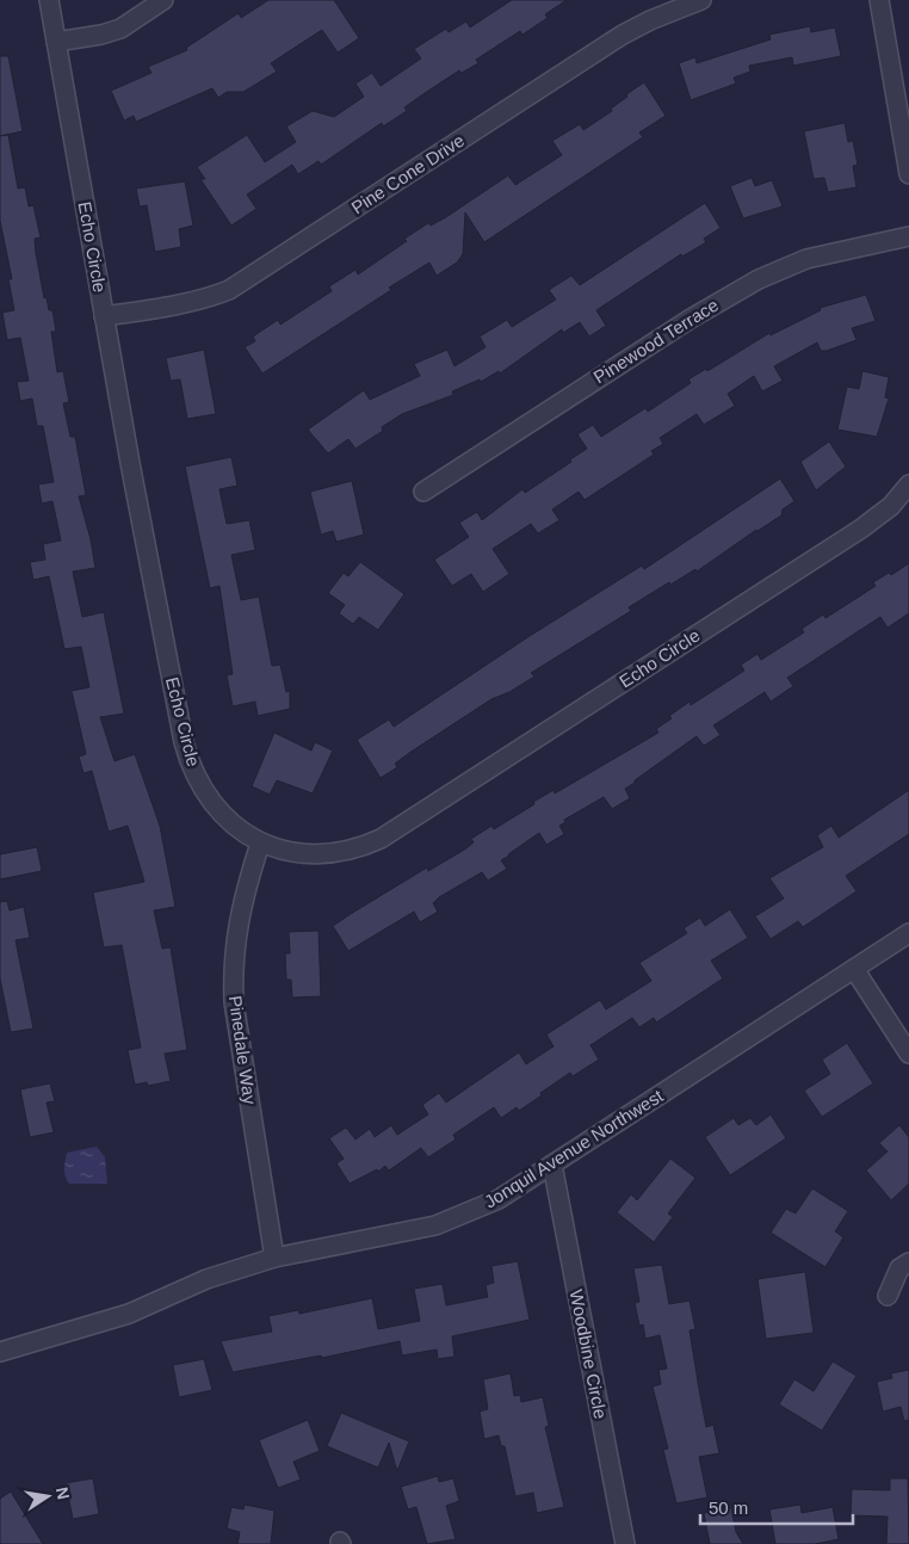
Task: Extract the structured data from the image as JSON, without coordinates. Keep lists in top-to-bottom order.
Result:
{
  "streets": {
    "street": [
      "Pine Cone Drive",
      "Echo Circle",
      "Pinewood Terrace",
      "Pinedale Way",
      "Jonquil Avenue Northwest",
      "Woodbine Circle"
    ]
  },
  "crossings": [
    ["Pine Cone Drive", "Echo Circle"],
    ["Echo Circle", "Pinedale Way"],
    ["Pinedale Way", "Jonquil Avenue Northwest"],
    ["Jonquil Avenue Northwest", "Woodbine Circle"]
  ],
  "scale_bar": "50 m",
  "north": "right"
}
